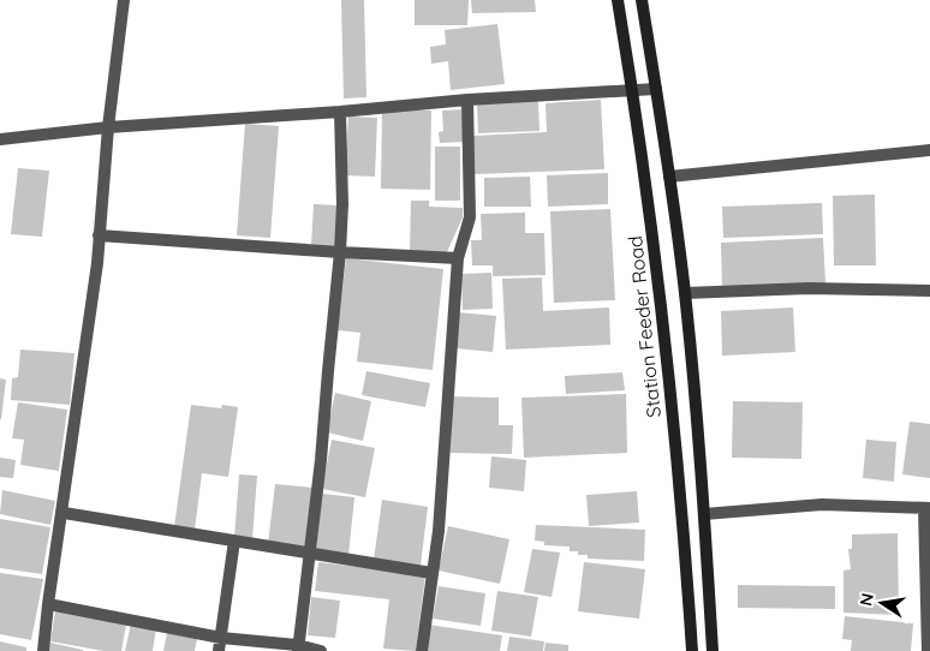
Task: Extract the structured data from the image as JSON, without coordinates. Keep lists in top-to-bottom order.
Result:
{
  "streets": {
    "street": ["Station Feeder Road"]
  },
  "north": "left"
}
